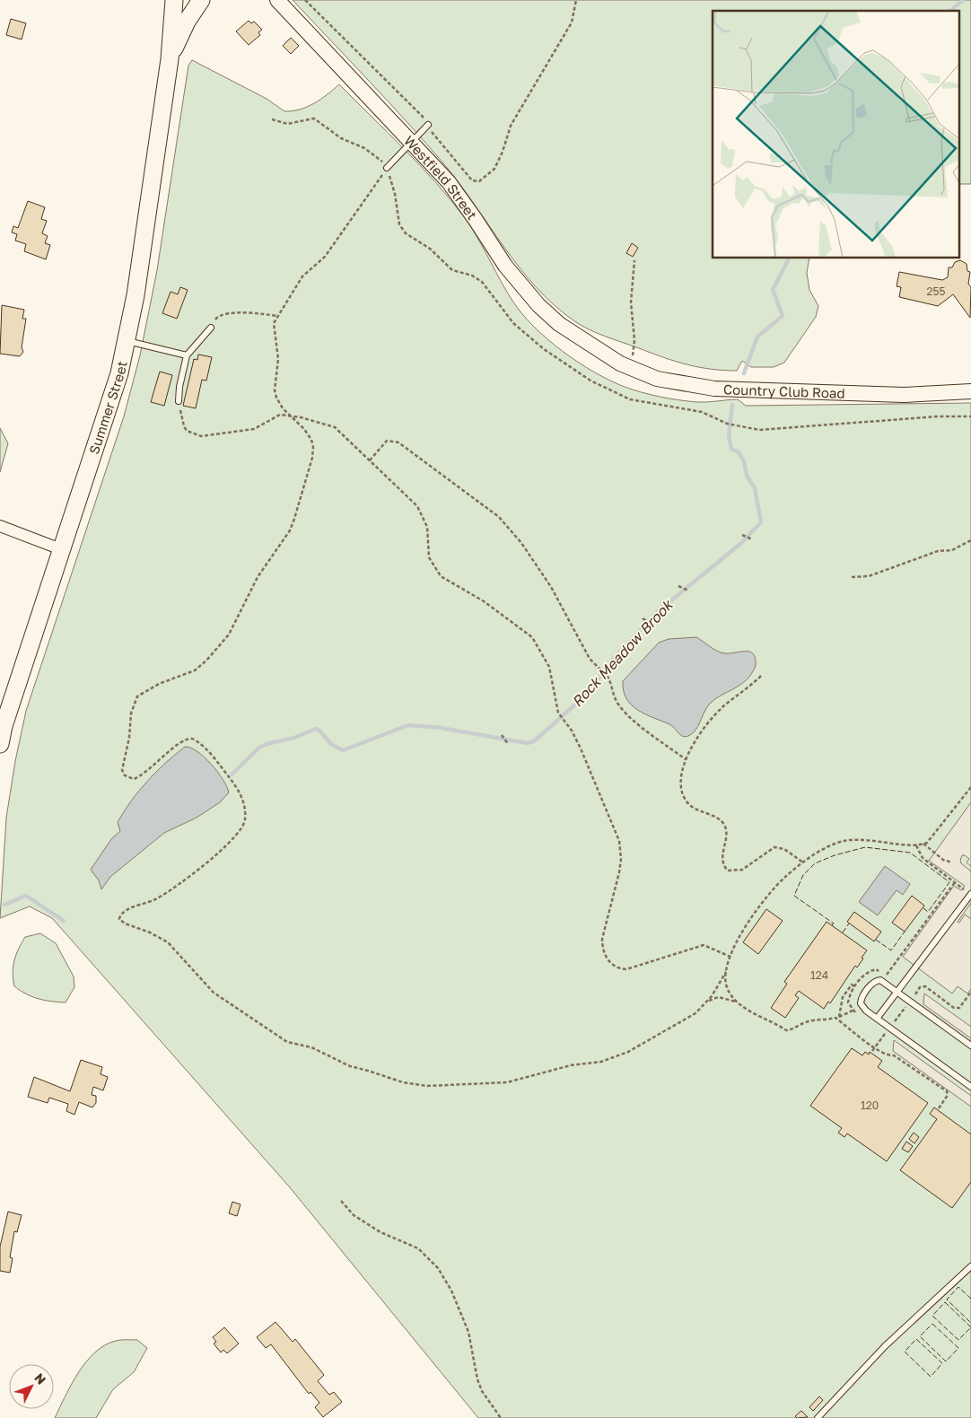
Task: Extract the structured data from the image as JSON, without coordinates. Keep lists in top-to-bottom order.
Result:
{
  "streets": {
    "main road": ["Summer Street"],
    "street": ["Westfield Street", "Country Club Road"]
  },
  "crossings": [
    ["Westfield Street", "Country Club Road"]
  ],
  "water": ["Rock Meadow Brook"],
  "house_numbers": ["255", "124", "120"],
  "north": "top right"
}
